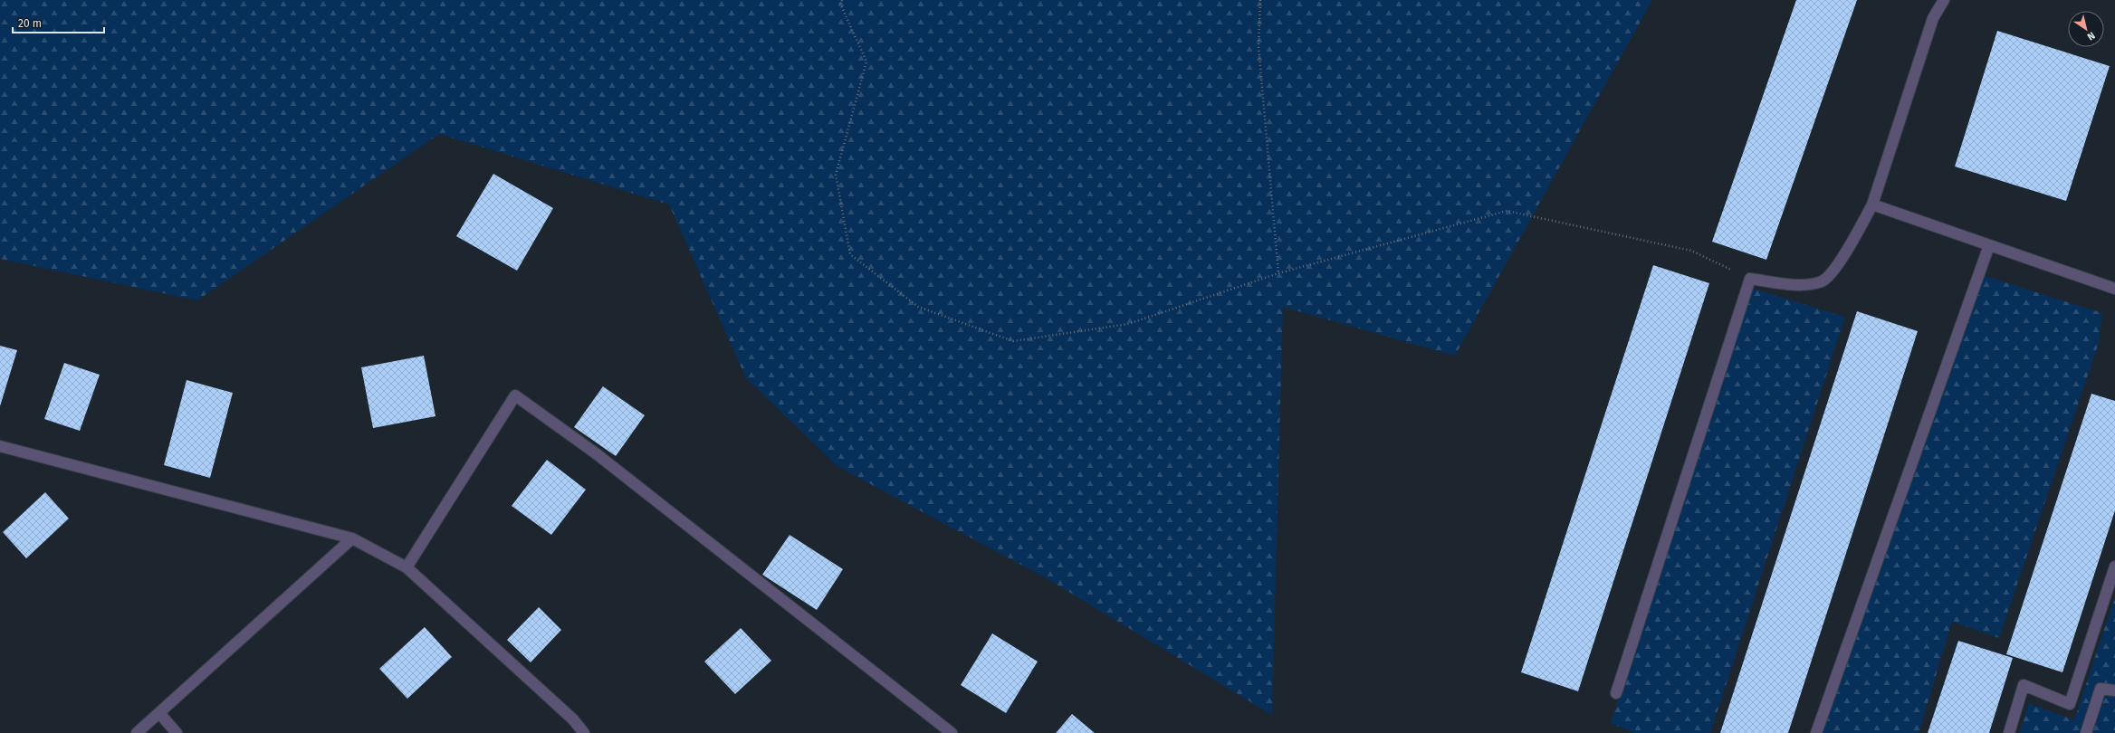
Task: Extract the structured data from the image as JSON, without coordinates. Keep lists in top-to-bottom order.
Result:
{
  "scale_bar": "20 m",
  "north": "bottom right"
}
